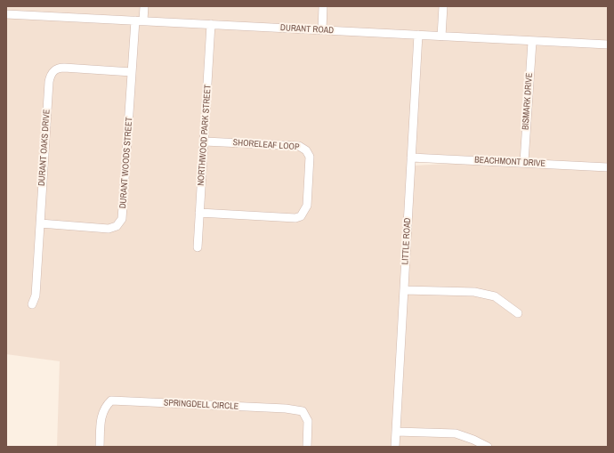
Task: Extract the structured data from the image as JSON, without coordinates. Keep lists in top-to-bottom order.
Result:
{
  "streets": {
    "street": [
      "DURANT ROAD",
      "BISMARK DRIVE",
      "NORTHWOOD PARK STREET",
      "SHORELEAF LOOP",
      "DURANT OAKS DRIVE",
      "BEACHMONT DRIVE",
      "DURANT WOODS STREET",
      "LITTLE ROAD",
      "SPRINGDELL CIRCLE"
    ]
  },
  "crossings": [
    ["DURANT ROAD", "BISMARK DRIVE"],
    ["DURANT ROAD", "NORTHWOOD PARK STREET"],
    ["DURANT ROAD", "DURANT WOODS STREET"],
    ["DURANT ROAD", "LITTLE ROAD"],
    ["BISMARK DRIVE", "BEACHMONT DRIVE"],
    ["NORTHWOOD PARK STREET", "SHORELEAF LOOP"],
    ["DURANT OAKS DRIVE", "DURANT WOODS STREET"],
    ["BEACHMONT DRIVE", "LITTLE ROAD"]
  ]
}
